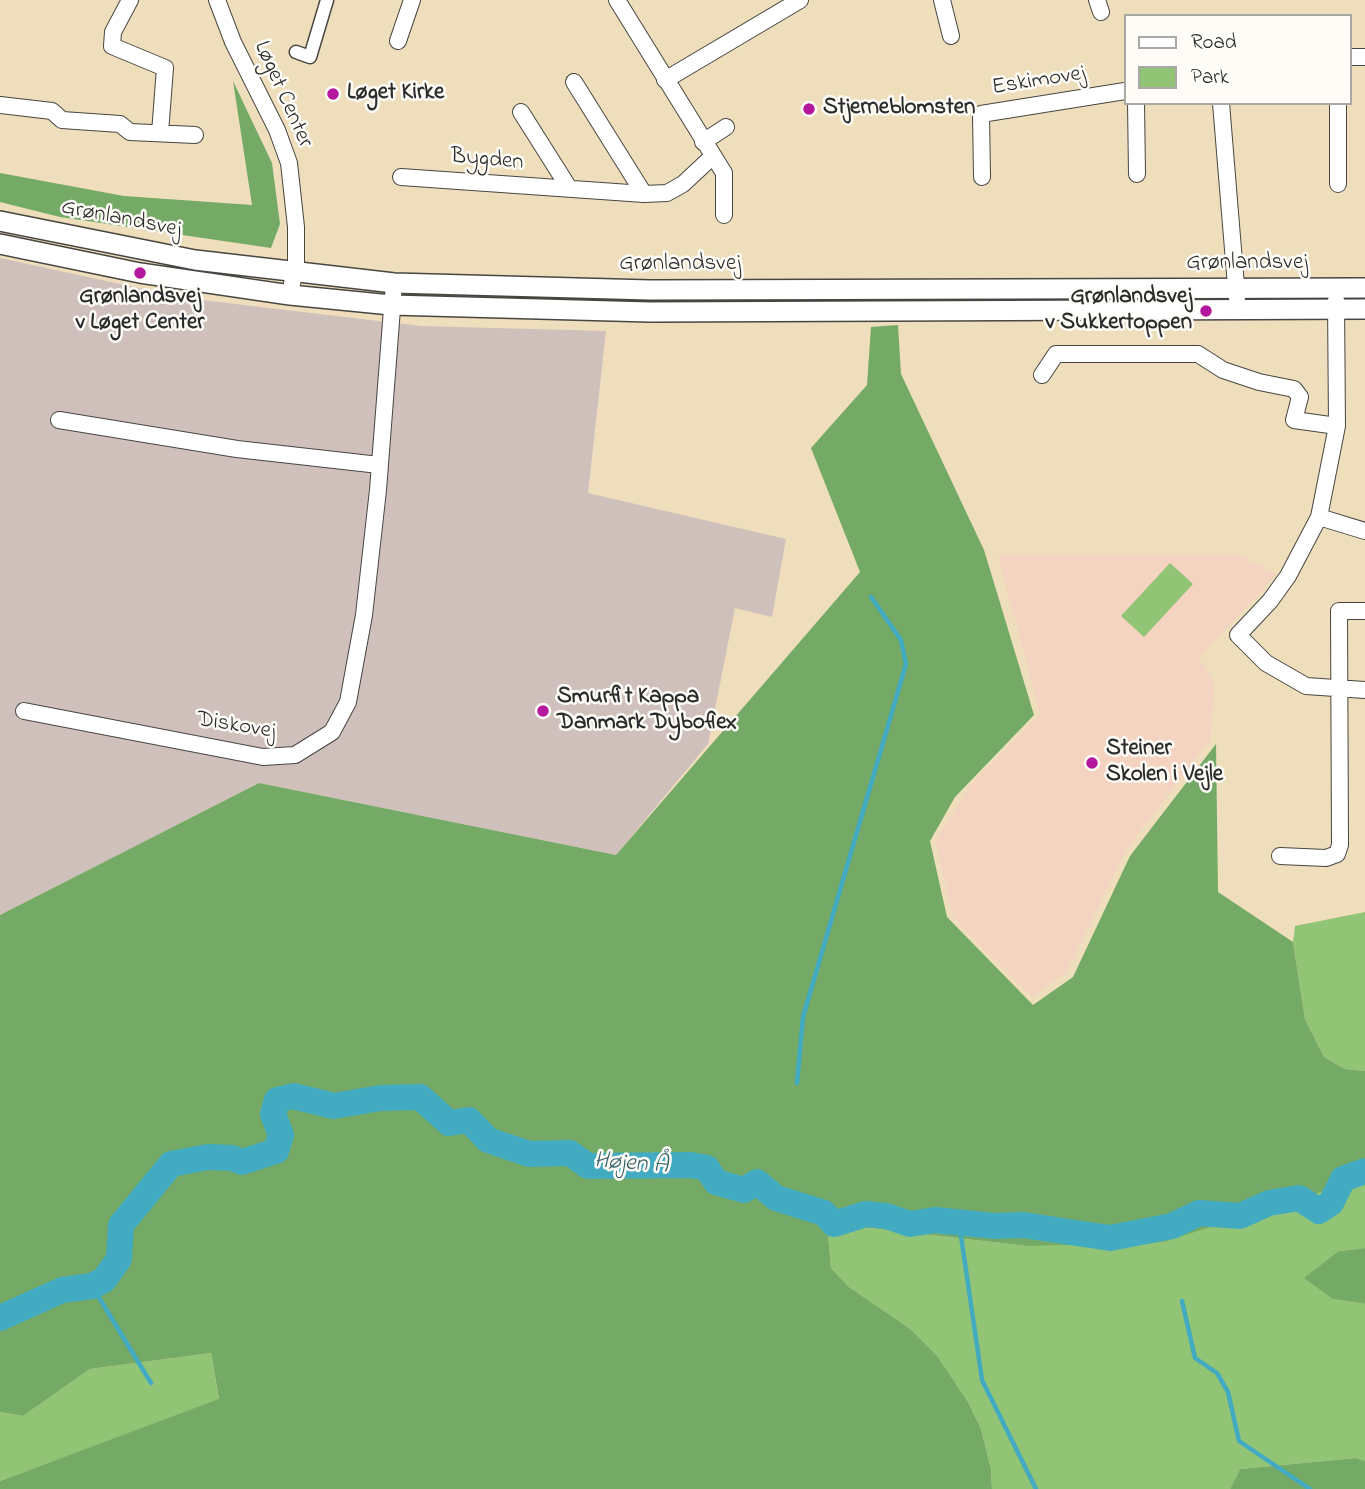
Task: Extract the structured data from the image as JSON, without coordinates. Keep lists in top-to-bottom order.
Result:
{
  "streets": {
    "street": [
      "Eskimovej",
      "Løget Center",
      "Bygden",
      "Grønlandsvej",
      "Diskovej"
    ]
  },
  "crossings": [
    ["Løget Center", "Grønlandsvej"],
    ["Grønlandsvej", "Diskovej"]
  ],
  "water": ["Højen Å"],
  "places": [
    "Løget Kirke",
    "Stjerneblomsten",
    "Grønlandsvej v Løget Center",
    "Grønlandsvej v Sukkertoppen",
    "Smurfit Kappa Danmark Dyboflex",
    "Steiner Skolen i Vejle"
  ],
  "legend": ["Road", "Park"]
}
